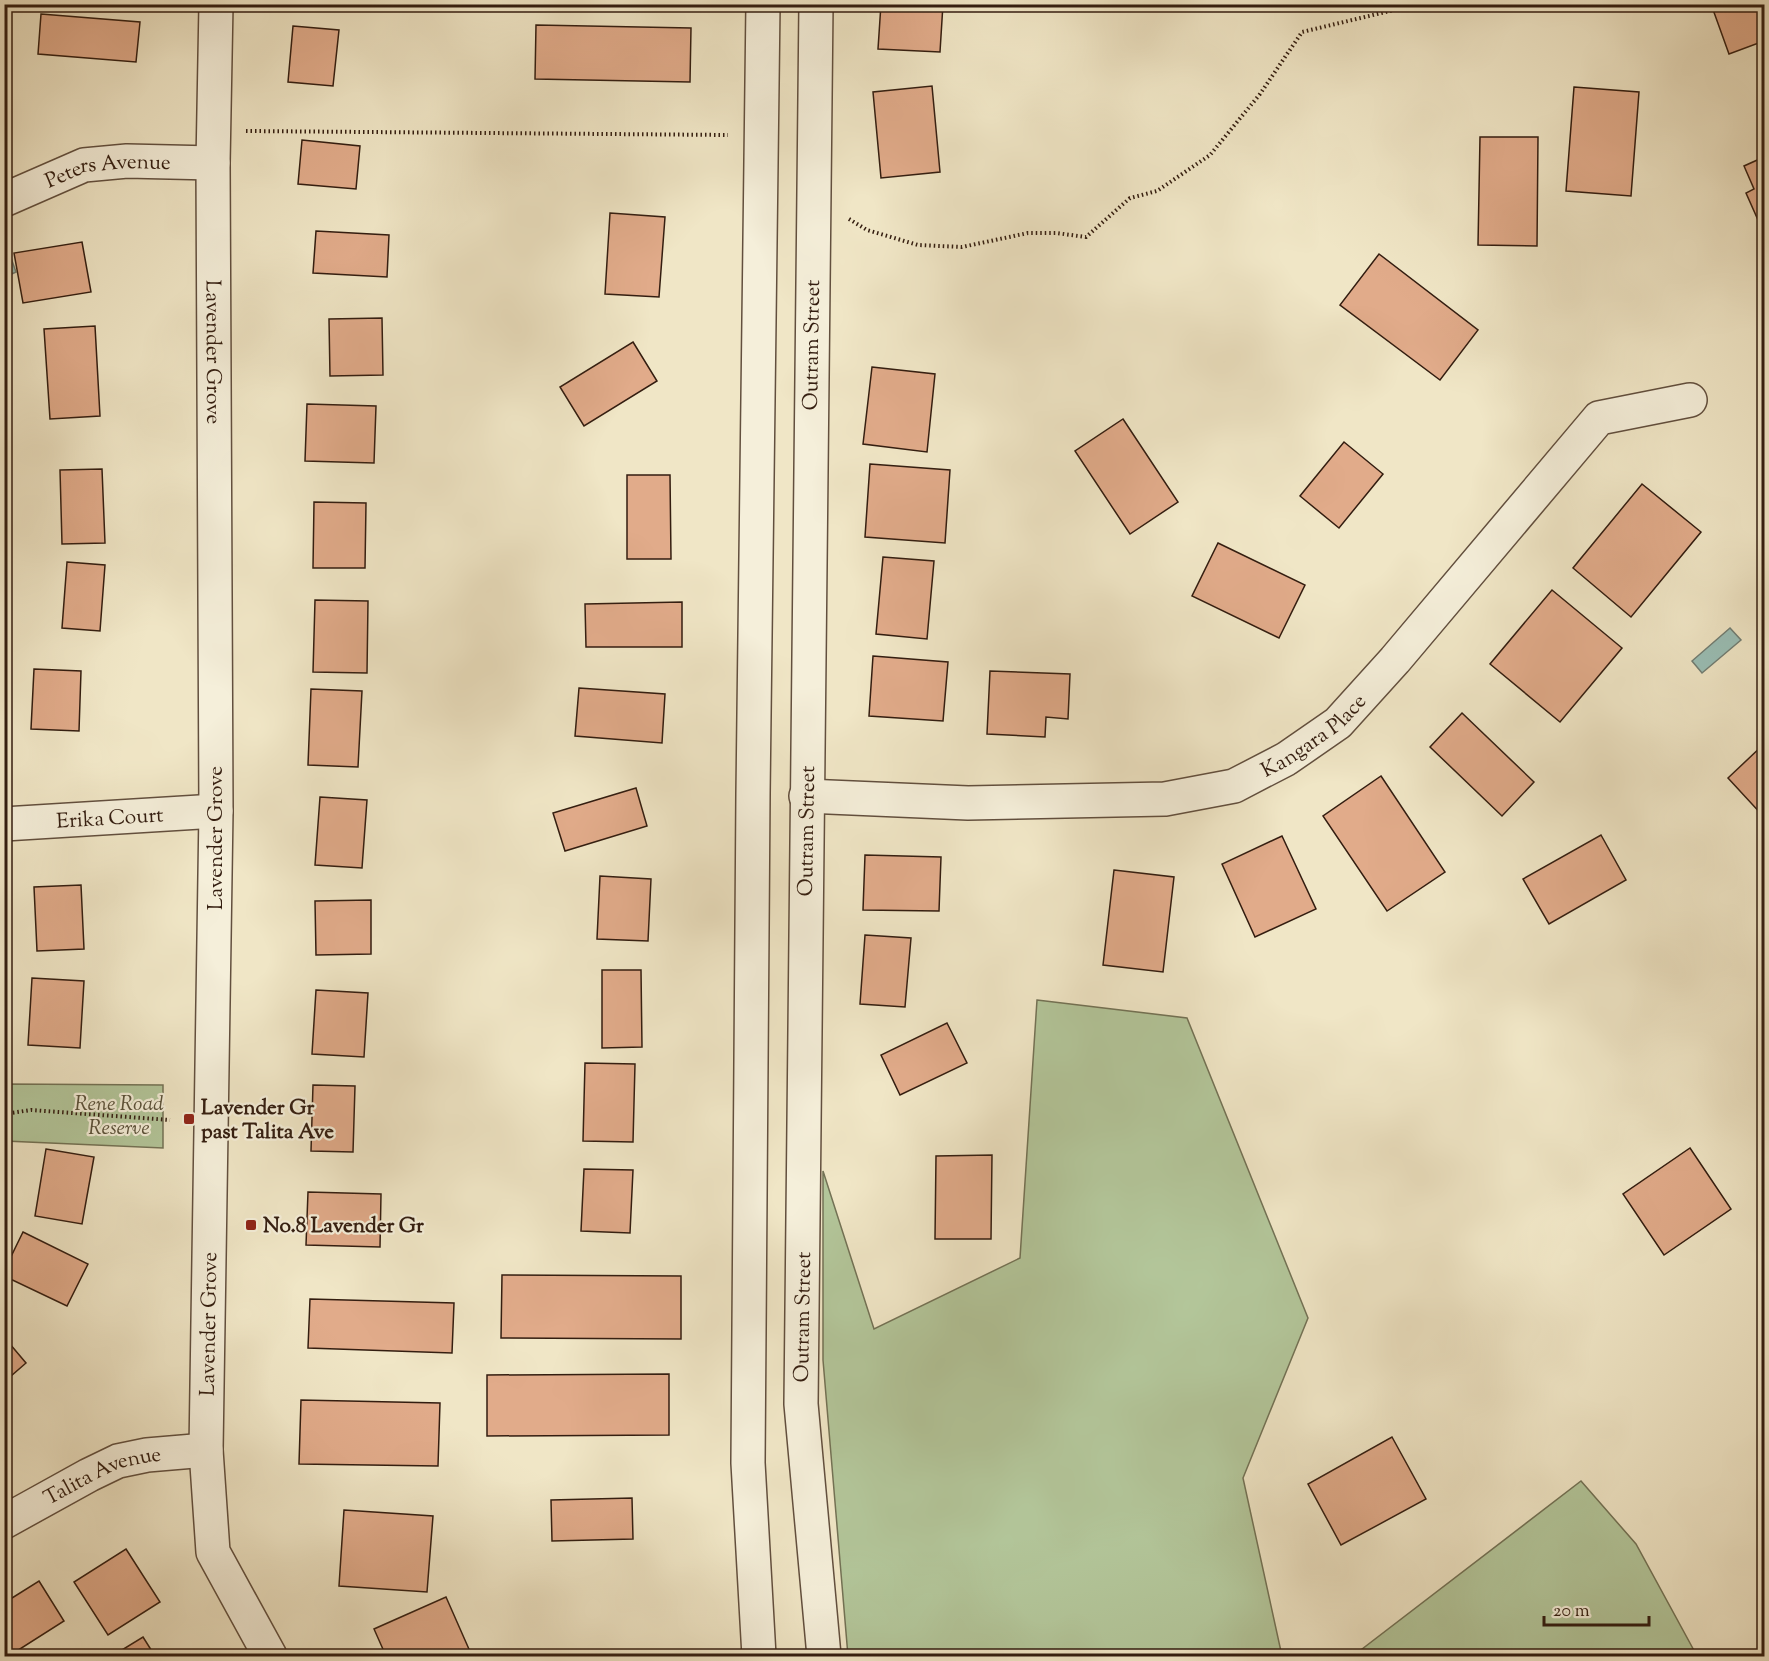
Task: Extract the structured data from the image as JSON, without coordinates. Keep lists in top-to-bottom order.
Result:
{
  "streets": {
    "street": [
      "Peters Avenue",
      "Outram Street",
      "Lavender Grove",
      "Kangara Place",
      "Erika Court",
      "Talita Avenue"
    ]
  },
  "crossings": [
    ["Peters Avenue", "Lavender Grove"],
    ["Outram Street", "Kangara Place"],
    ["Lavender Grove", "Erika Court"],
    ["Lavender Grove", "Talita Avenue"]
  ],
  "parks": ["Rene Road Reserve"],
  "places": {
    "transit": ["Lavender Gr past Talita Ave", "No.8 Lavender Gr"]
  },
  "scale_bar": "20 m"
}
